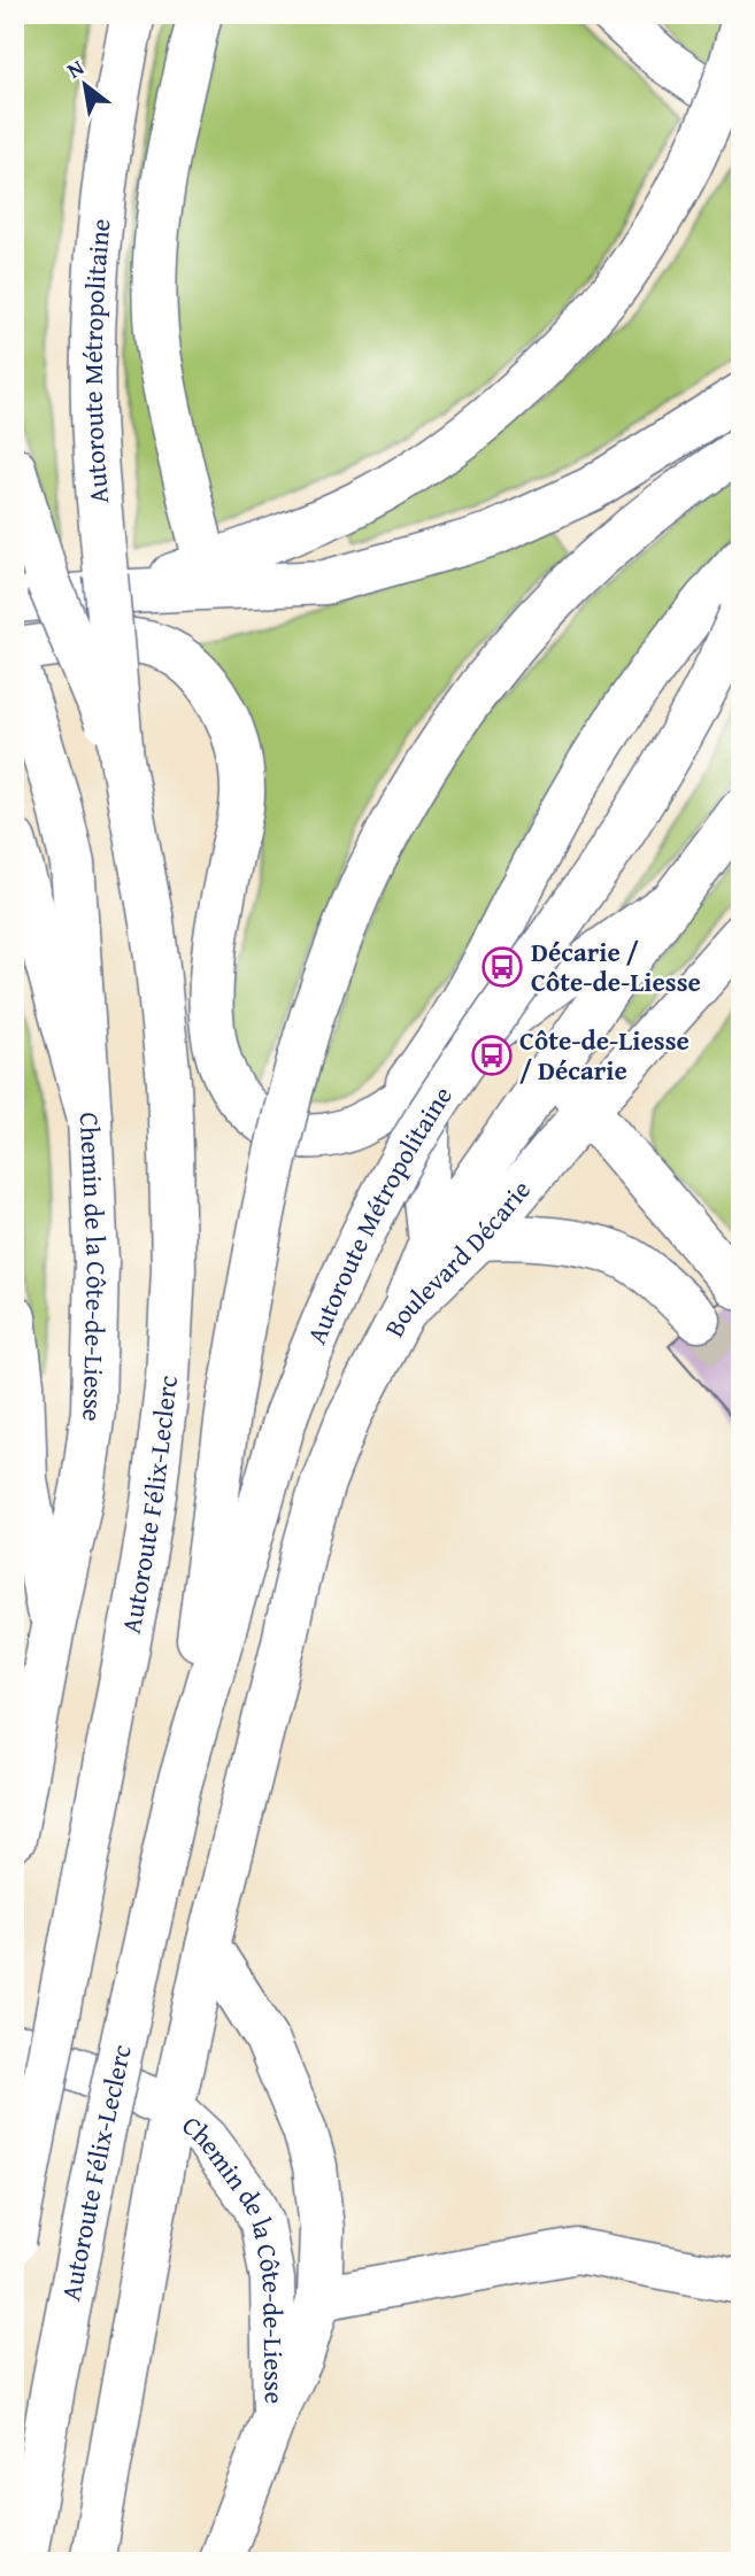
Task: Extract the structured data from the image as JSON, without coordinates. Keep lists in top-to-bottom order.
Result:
{
  "streets": {
    "main road": [
      "Autoroute Métropolitaine",
      "Boulevard Décarie",
      "Chemin de la Côte-de-Liesse",
      "Autoroute Félix-Leclerc"
    ]
  },
  "crossings": [
    ["Autoroute Métropolitaine", "Autoroute Félix-Leclerc"],
    ["Boulevard Décarie", "Chemin de la Côte-de-Liesse"]
  ],
  "places": {
    "bus stop": ["Décarie / Côte-de-Liesse", "Côte-de-Liesse / Décarie"]
  },
  "north": "top left"
}
